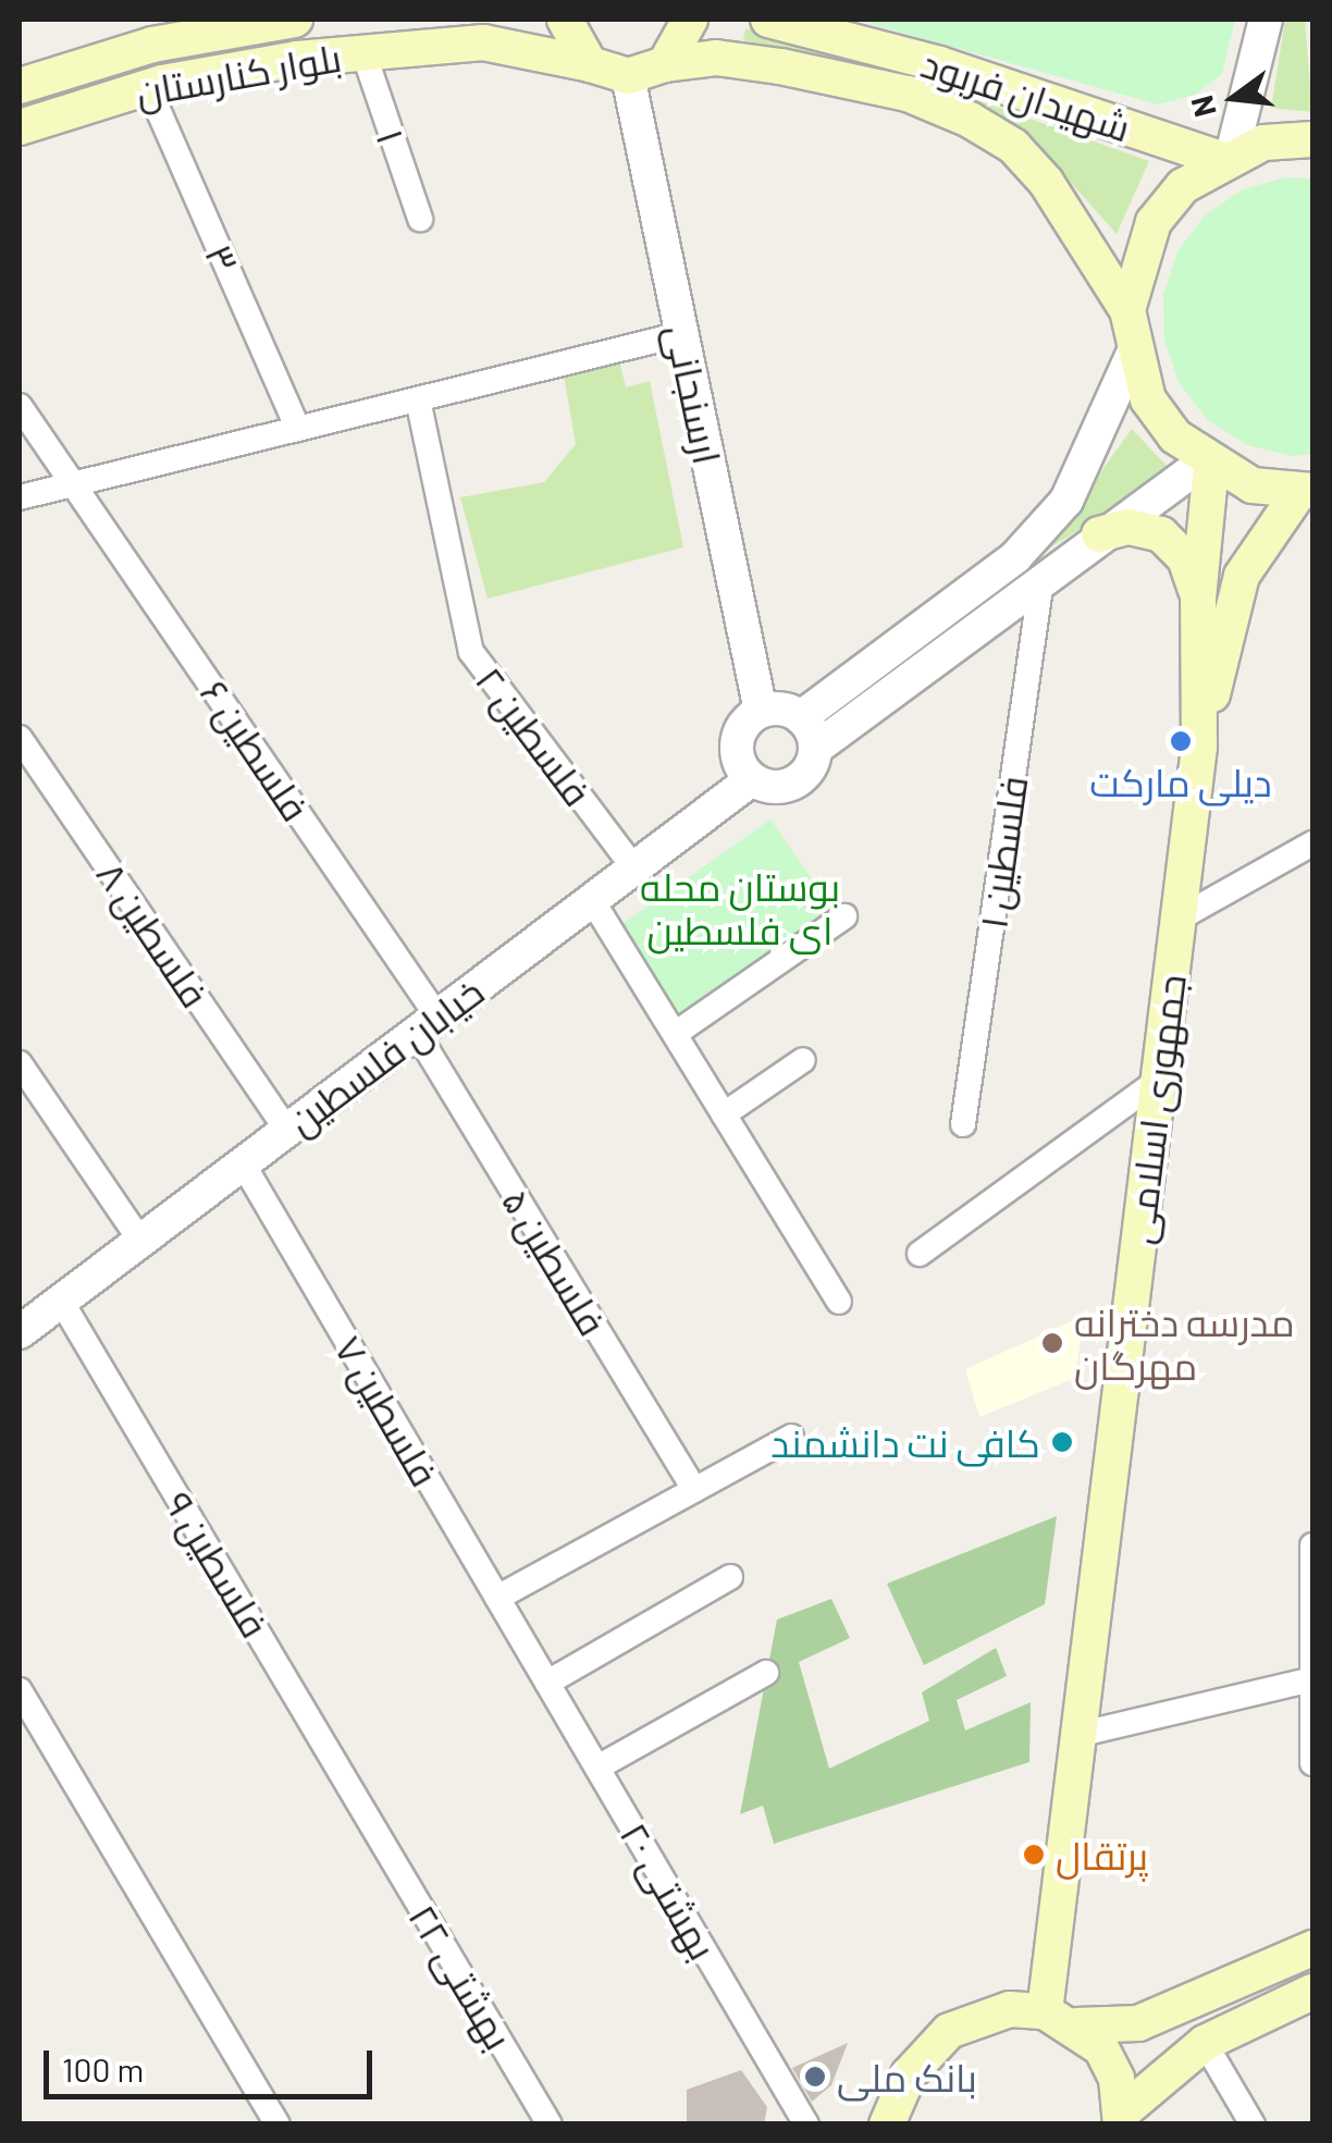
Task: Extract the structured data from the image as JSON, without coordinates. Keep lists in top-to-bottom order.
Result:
{
  "streets": {
    "main road": ["بلوار کنارستان", "شهيدان فربود", "جمهوری اسلامی"],
    "street": [
      "۱",
      "۳",
      "ارسنجانی",
      "فلسطین ۲",
      "فلسطین ۶",
      "فلسطین ۱",
      "فلسطین ۸",
      "خیابان فلسطین",
      "فلسطین ۵",
      "فلسطین ۷",
      "فلسطین ۹",
      "بهشتی ۲۰",
      "بهشتی ۲۲"
    ]
  },
  "crossings": [
    ["بلوار کنارستان", "شهيدان فربود"],
    ["بلوار کنارستان", "۱"],
    ["بلوار کنارستان", "۳"],
    ["بلوار کنارستان", "ارسنجانی"],
    ["شهيدان فربود", "ارسنجانی"],
    ["ارسنجانی", "خیابان فلسطین"],
    ["فلسطین ۲", "خیابان فلسطین"],
    ["فلسطین ۶", "خیابان فلسطین"],
    ["فلسطین ۶", "فلسطین ۵"],
    ["فلسطین ۸", "خیابان فلسطین"],
    ["خیابان فلسطین", "فلسطین ۵"],
    ["خیابان فلسطین", "فلسطین ۷"],
    ["خیابان فلسطین", "فلسطین ۹"],
    ["فلسطین ۷", "بهشتی ۲۰"],
    ["فلسطین ۹", "بهشتی ۲۲"]
  ],
  "parks": ["بوستان محله ای فلسطین"],
  "places": [
    "دیلی مارکت",
    "مدرسه دخترانه مهرگان",
    "کافی نت دانشمند",
    "پرتقال",
    "بانک ملی"
  ],
  "scale_bar": "100 m",
  "north": "left"
}
